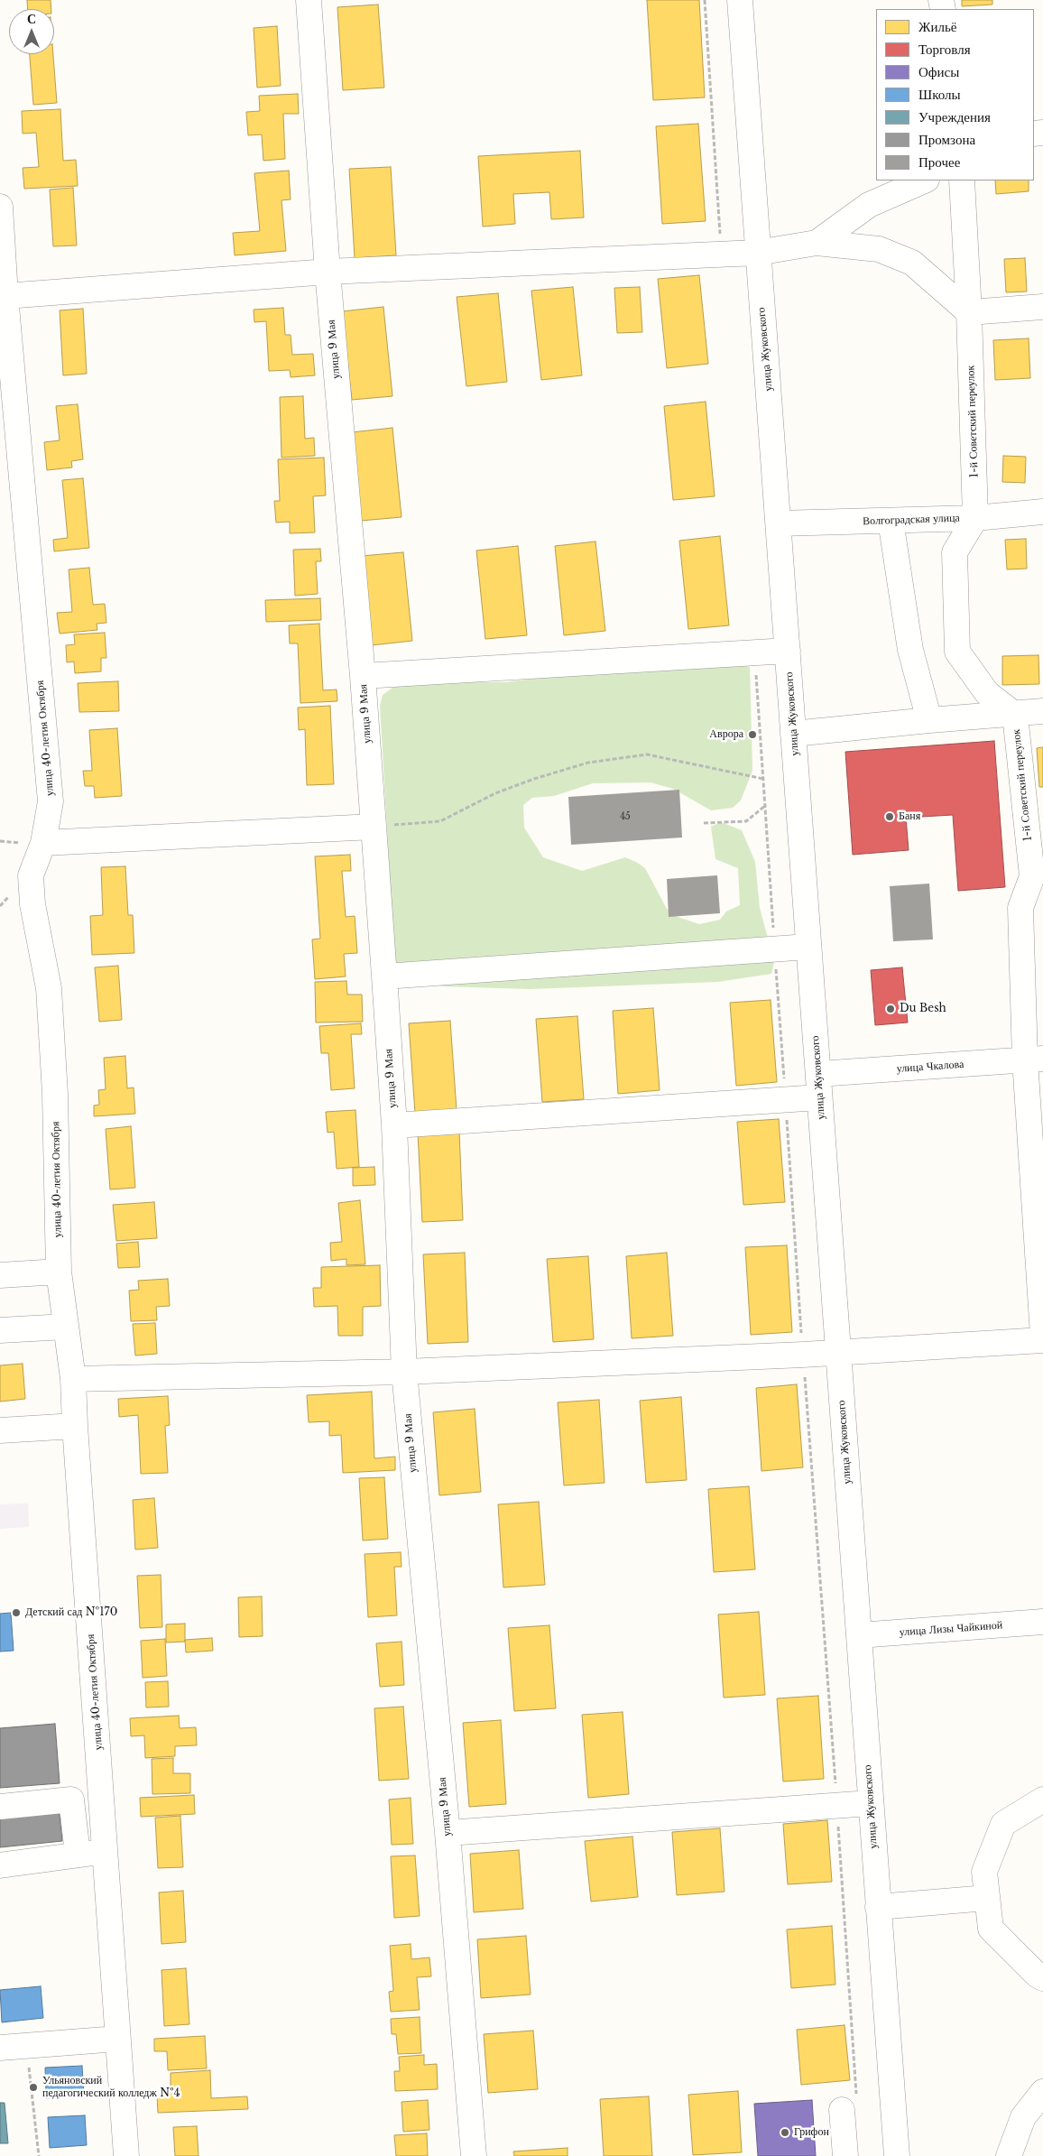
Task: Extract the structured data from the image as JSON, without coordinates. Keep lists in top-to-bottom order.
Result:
{
  "streets": {
    "street": [
      "улица 9 Мая",
      "улица Жуковского",
      "1-й Советский переулок",
      "Волгоградская улица",
      "улица 40-летия Октября",
      "улица Чкалова",
      "улица Лизы Чайкиной"
    ]
  },
  "crossings": [
    ["улица 9 Мая", "улица Чкалова"],
    ["улица Жуковского", "Волгоградская улица"],
    ["улица Жуковского", "улица Чкалова"],
    ["улица Жуковского", "улица Лизы Чайкиной"],
    ["1-й Советский переулок", "Волгоградская улица"],
    ["1-й Советский переулок", "улица Чкалова"]
  ],
  "places": [
    "Аврора",
    "Баня",
    "Du Besh",
    "Детский сад №170",
    "Ульяновский педагогический колледж №4",
    "Грифон"
  ],
  "house_numbers": ["45"],
  "legend": [
    "Жильё",
    "Торговля",
    "Офисы",
    "Школы",
    "Учреждения",
    "Промзона",
    "Прочее"
  ],
  "north": "top"
}
